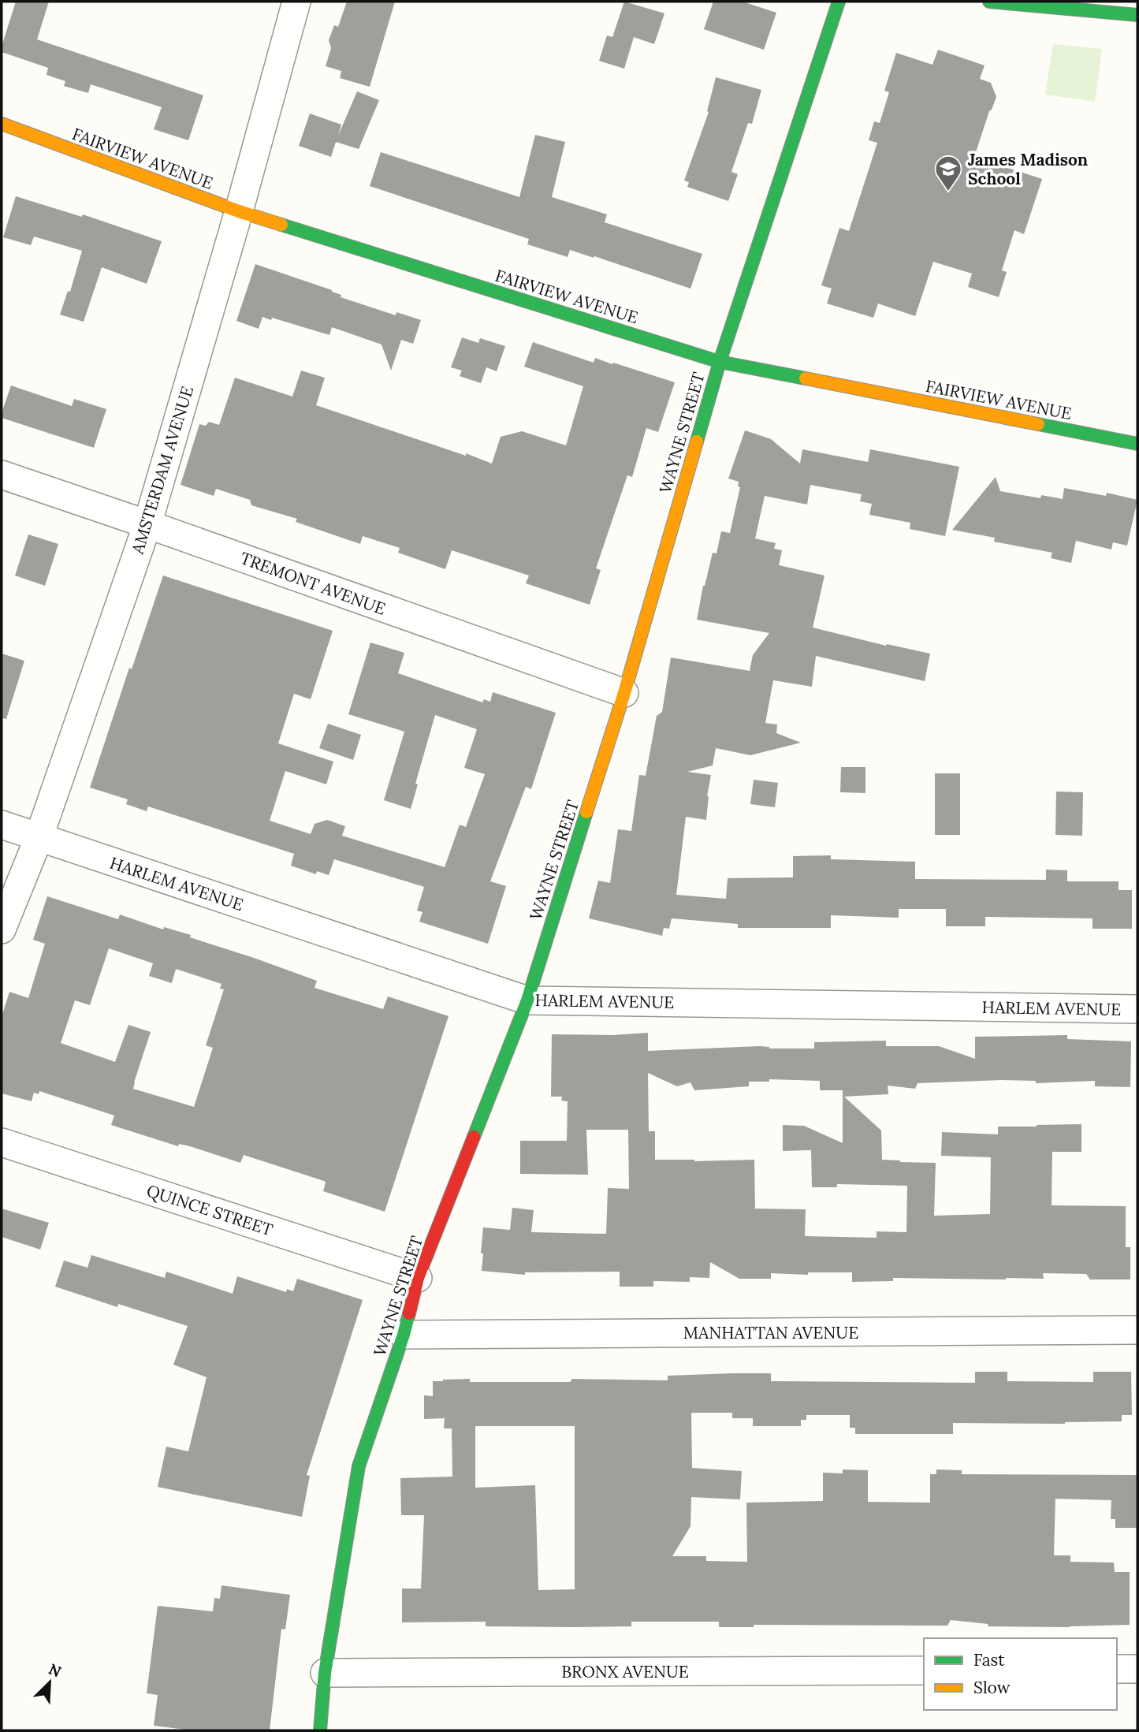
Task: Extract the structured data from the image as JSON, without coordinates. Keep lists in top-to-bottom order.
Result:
{
  "streets": {
    "street": [
      "FAIRVIEW AVENUE",
      "WAYNE STREET",
      "AMSTERDAM AVENUE",
      "TREMONT AVENUE",
      "HARLEM AVENUE",
      "QUINCE STREET",
      "MANHATTAN AVENUE",
      "BRONX AVENUE"
    ]
  },
  "crossings": [
    ["FAIRVIEW AVENUE", "WAYNE STREET"],
    ["FAIRVIEW AVENUE", "AMSTERDAM AVENUE"],
    ["WAYNE STREET", "TREMONT AVENUE"],
    ["WAYNE STREET", "HARLEM AVENUE"],
    ["WAYNE STREET", "QUINCE STREET"],
    ["WAYNE STREET", "MANHATTAN AVENUE"],
    ["WAYNE STREET", "BRONX AVENUE"],
    ["AMSTERDAM AVENUE", "TREMONT AVENUE"],
    ["AMSTERDAM AVENUE", "HARLEM AVENUE"]
  ],
  "places": {
    "school or university": ["James Madison School"]
  },
  "legend": ["Fast", "Slow"],
  "north": "top right"
}
